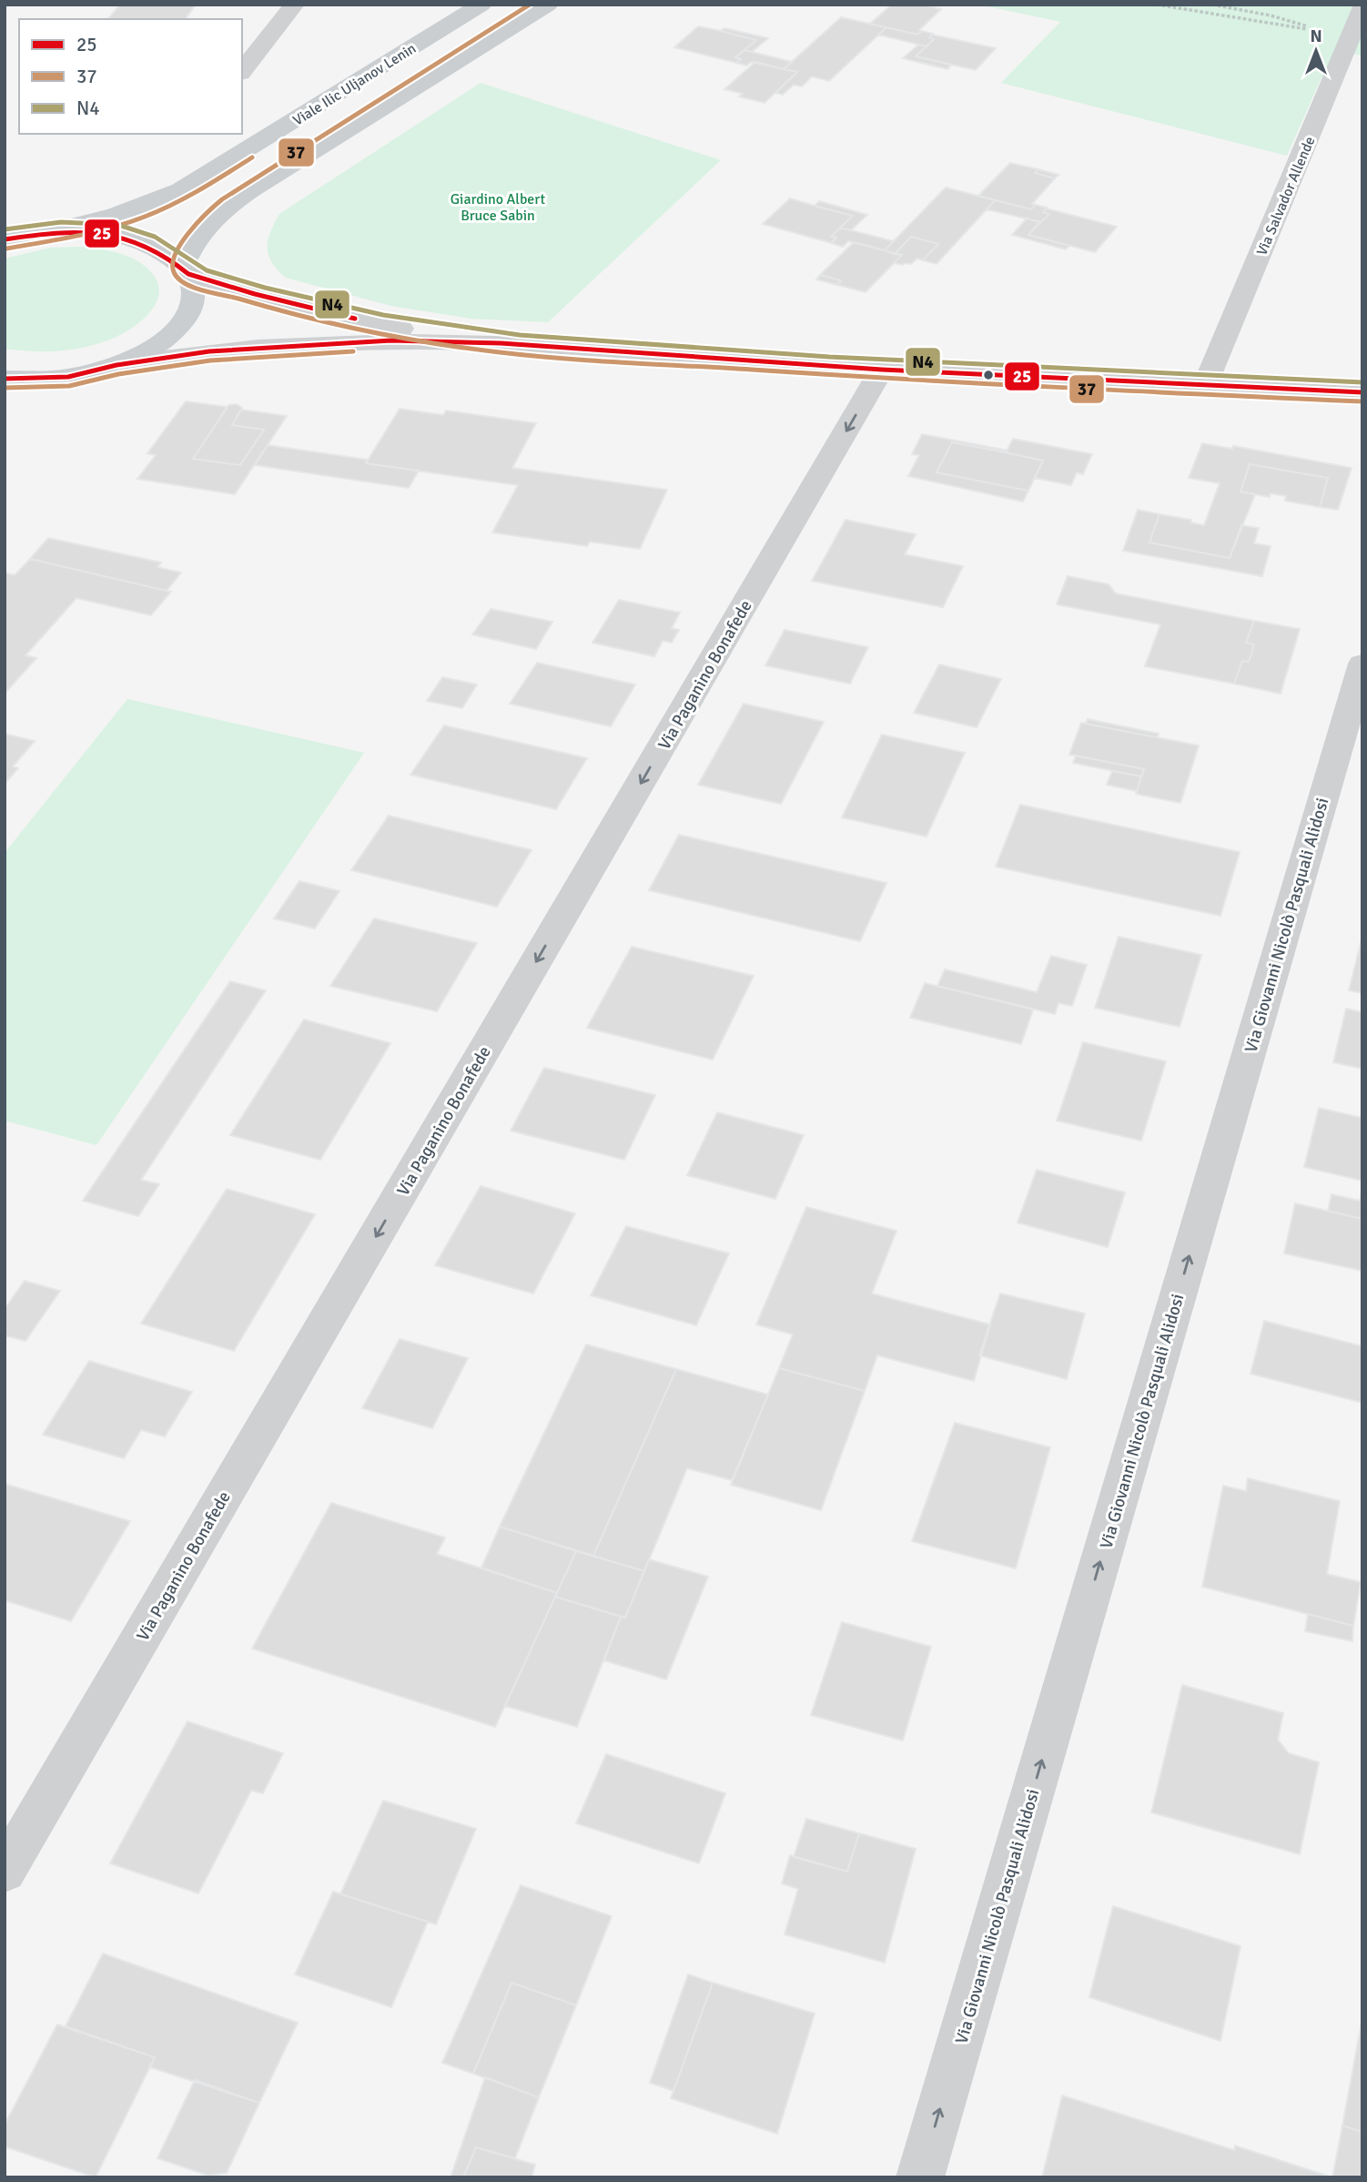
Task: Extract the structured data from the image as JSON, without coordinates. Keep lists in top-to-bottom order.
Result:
{
  "streets": {
    "main road": ["Viale Ilic Uljanov Lenin"],
    "street": ["Via Salvador Allende", "Via Paganino Bonafede", "Via Giovanni Nicolò Pasquali Alidosi"]
  },
  "one_way": ["Via Paganino Bonafede", "Via Giovanni Nicolò Pasquali Alidosi"],
  "parks": ["Giardino Albert Bruce Sabin"],
  "lines": ["transit line 37", "transit line N4", "transit line 25"],
  "legend": ["25", "37", "N4"],
  "north": "top"
}
